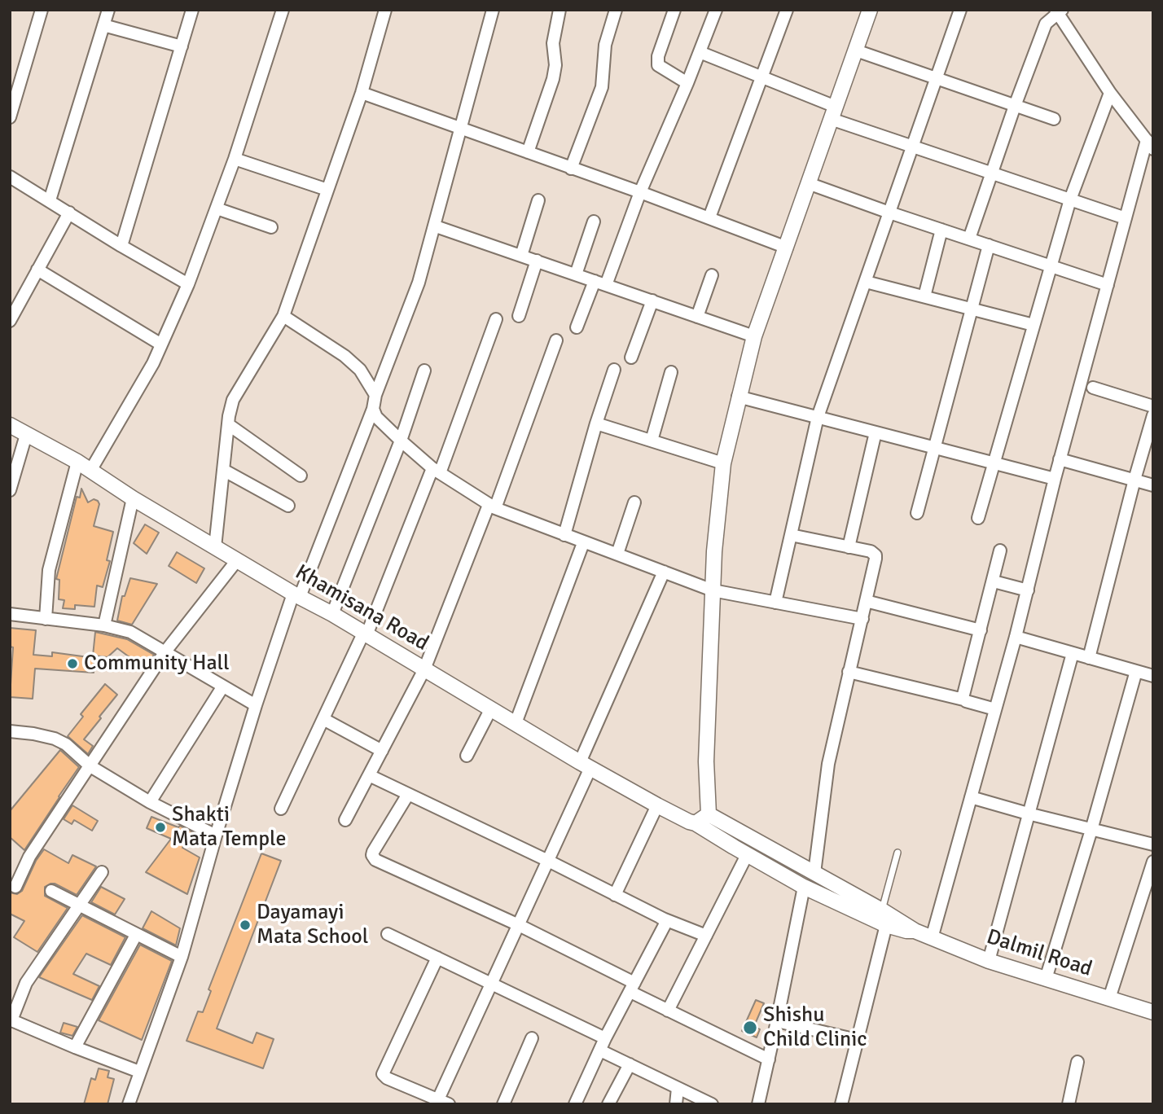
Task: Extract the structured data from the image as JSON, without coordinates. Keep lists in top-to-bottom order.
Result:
{
  "streets": {
    "street": ["Khamisana Road", "Dalmil Road"]
  },
  "crossings": [
    ["Khamisana Road", "Dalmil Road"]
  ],
  "places": [
    "Community Hall",
    "Shakti Mata Temple",
    "Dayamayi Mata School",
    "Shishu Child Clinic"
  ]
}
